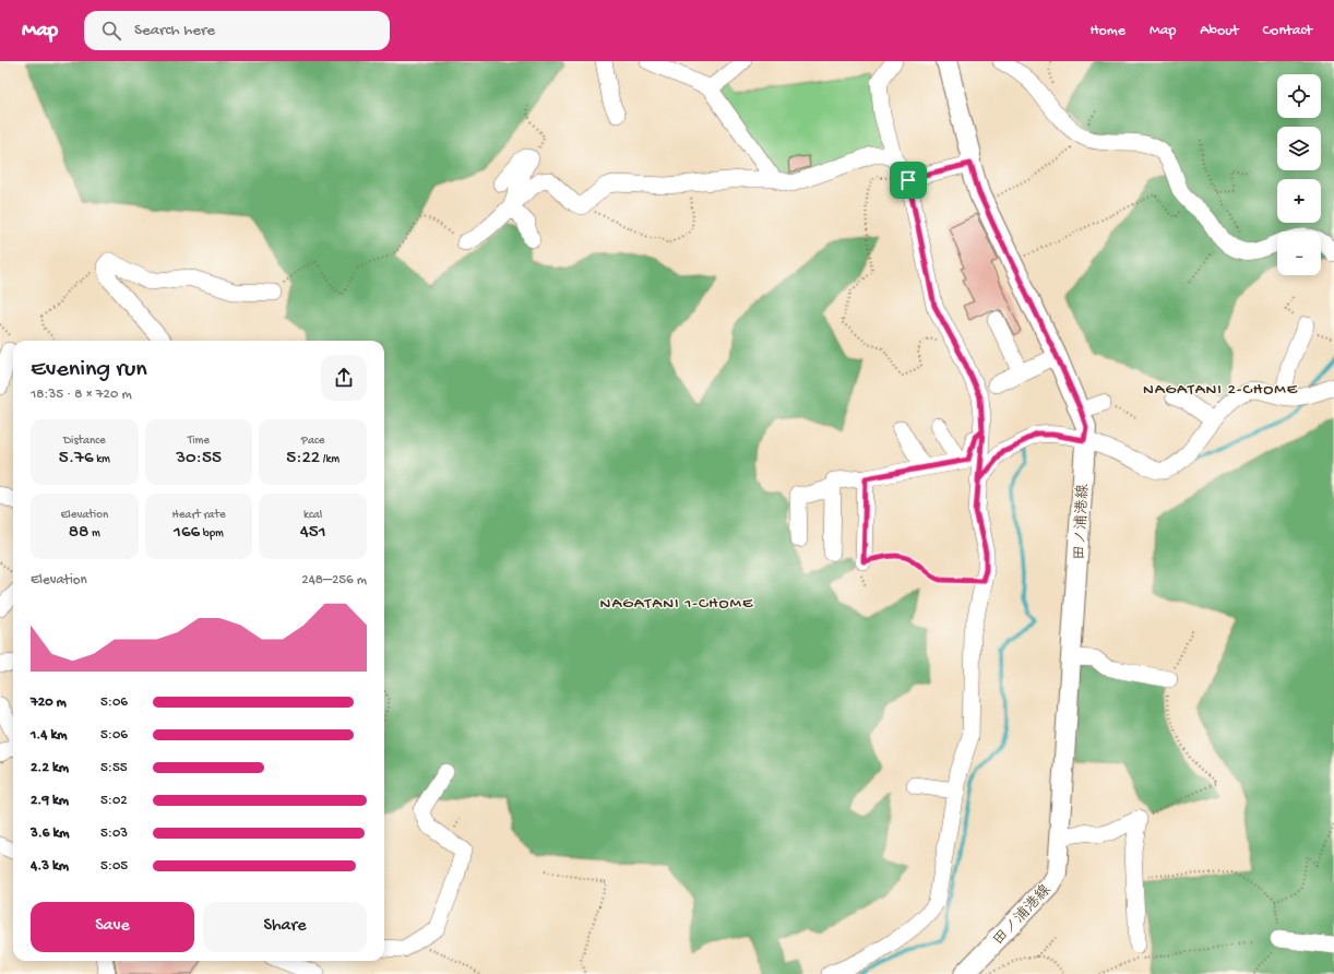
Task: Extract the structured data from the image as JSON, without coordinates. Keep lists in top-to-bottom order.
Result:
{
  "streets": {
    "main road": ["田ノ浦港線"]
  },
  "districts": ["NAGATANI 2-CHOME", "NAGATANI 1-CHOME"],
  "page": {
    "header": "Map",
    "search": "Search here",
    "nav": [
      "Home",
      "Map",
      "About",
      "Contact"
    ],
    "map_buttons": ["+", "−"],
    "heading": ["Evening run", "18:35 · 8 × 720 m"],
    "stats": [
      ["Distance", "5.76 km"],
      ["Time", "30:55"],
      ["Pace", "5:22 /km"],
      ["Elevation", "88 m"],
      ["Heart rate", "166 bpm"],
      ["kcal", "451"]
    ],
    "chart": ["Elevation", "248–256 m"],
    "list": [
      {
        "name": "720 m",
        "note": "5:06"
      },
      {
        "name": "1.4 km",
        "note": "5:06"
      },
      {
        "name": "2.2 km",
        "note": "5:55"
      },
      {
        "name": "2.9 km",
        "note": "5:02"
      },
      {
        "name": "3.6 km",
        "note": "5:03"
      },
      {
        "name": "4.3 km",
        "note": "5:05"
      }
    ],
    "buttons": ["Save", "Share"]
  }
}
